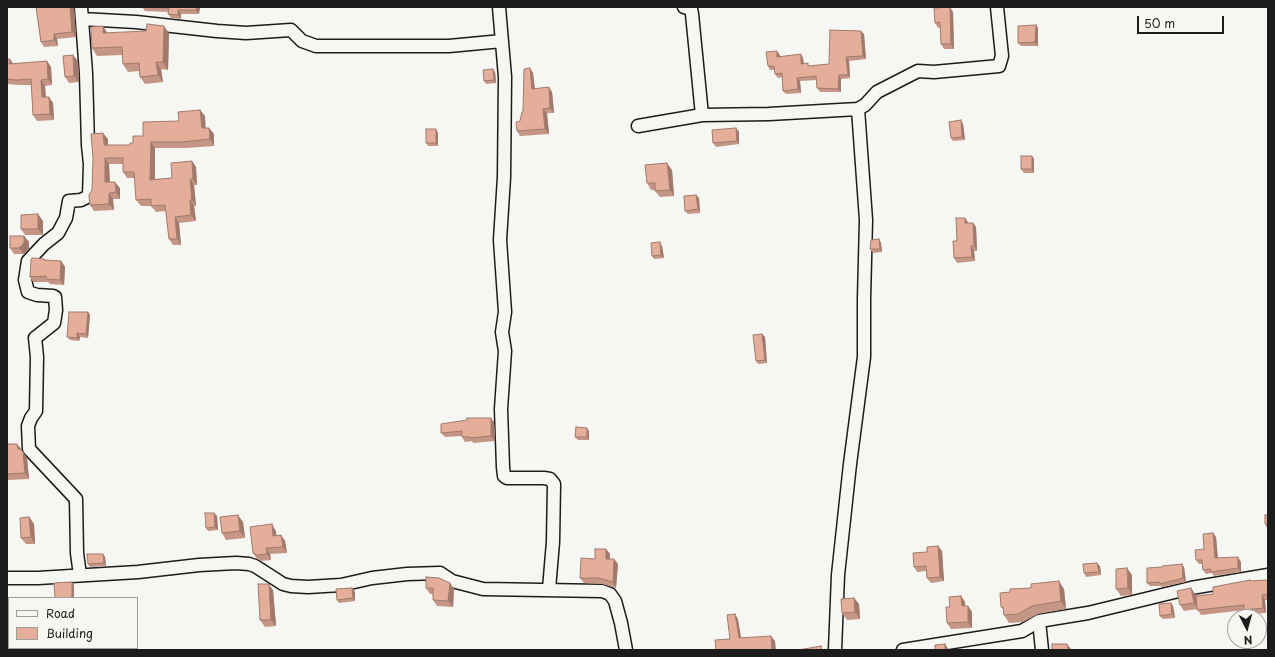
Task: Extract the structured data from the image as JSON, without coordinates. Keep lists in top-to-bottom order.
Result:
{
  "legend": ["Road", "Building"],
  "scale_bar": "50 m",
  "north": "bottom"
}
